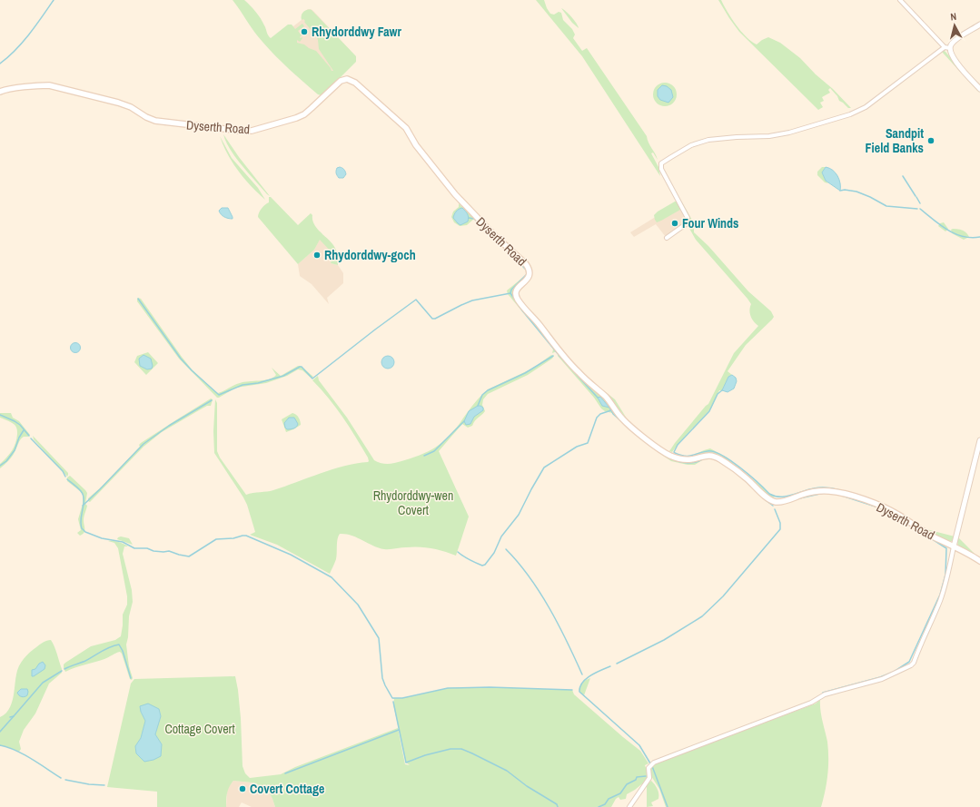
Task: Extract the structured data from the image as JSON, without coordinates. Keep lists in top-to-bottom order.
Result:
{
  "streets": {
    "main road": ["Dyserth Road"]
  },
  "parks": ["Rhydorddwy-wen Covert", "Cottage Covert"],
  "places": [
    "Rhydorddwy Fawr",
    "Sandpit Field Banks",
    "Four Winds",
    "Rhydorddwy-goch",
    "Covert Cottage"
  ],
  "north": "top"
}
